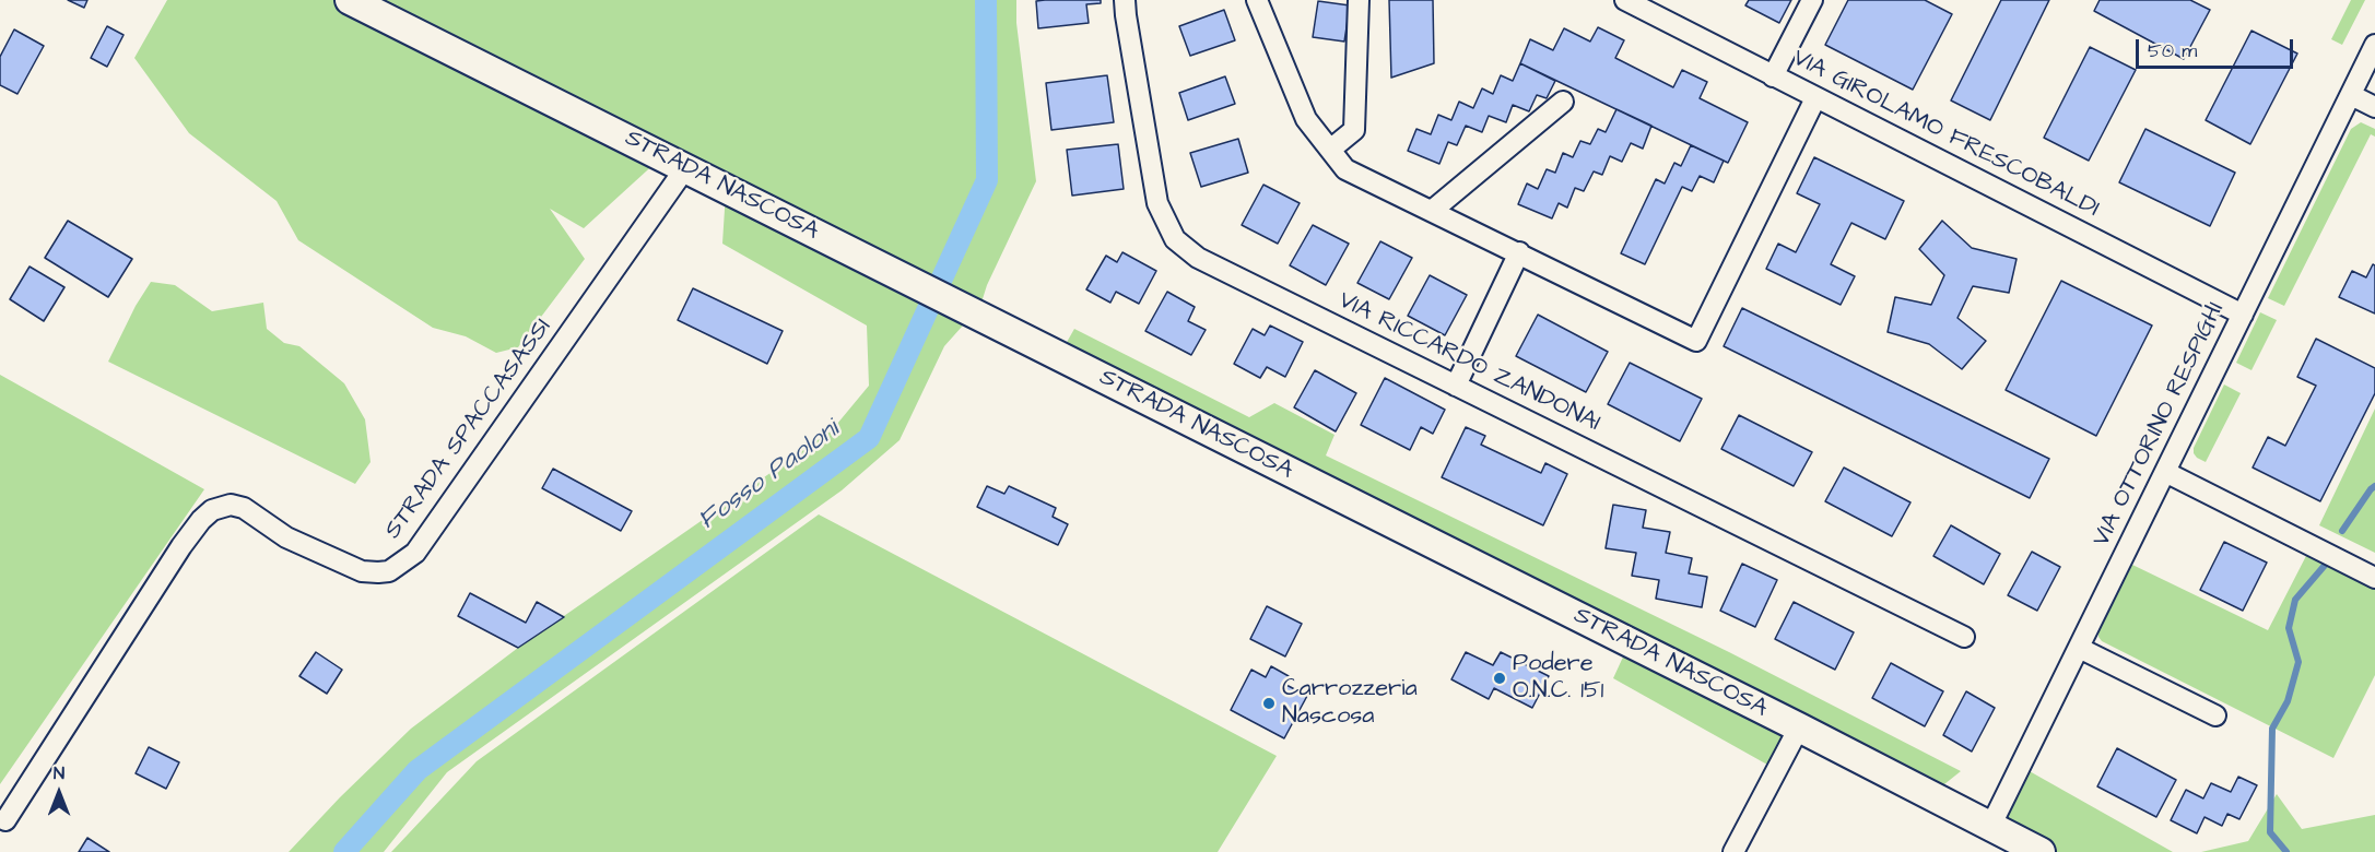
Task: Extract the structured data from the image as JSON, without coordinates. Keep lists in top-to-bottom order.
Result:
{
  "streets": {
    "street": [
      "VIA GIROLAMO FRESCOBALDI",
      "STRADA NASCOSA",
      "VIA RICCARDO ZANDONAI",
      "VIA OTTORINO RESPIGHI",
      "STRADA SPACCASASSI"
    ]
  },
  "crossings": [
    ["VIA GIROLAMO FRESCOBALDI", "VIA OTTORINO RESPIGHI"],
    ["STRADA NASCOSA", "VIA OTTORINO RESPIGHI"],
    ["STRADA NASCOSA", "STRADA SPACCASASSI"]
  ],
  "water": ["Fosso Paoloni"],
  "places": ["Podere O.N.C. 151", "Carrozzeria Nascosa"],
  "scale_bar": "50 m",
  "north": "top"
}
